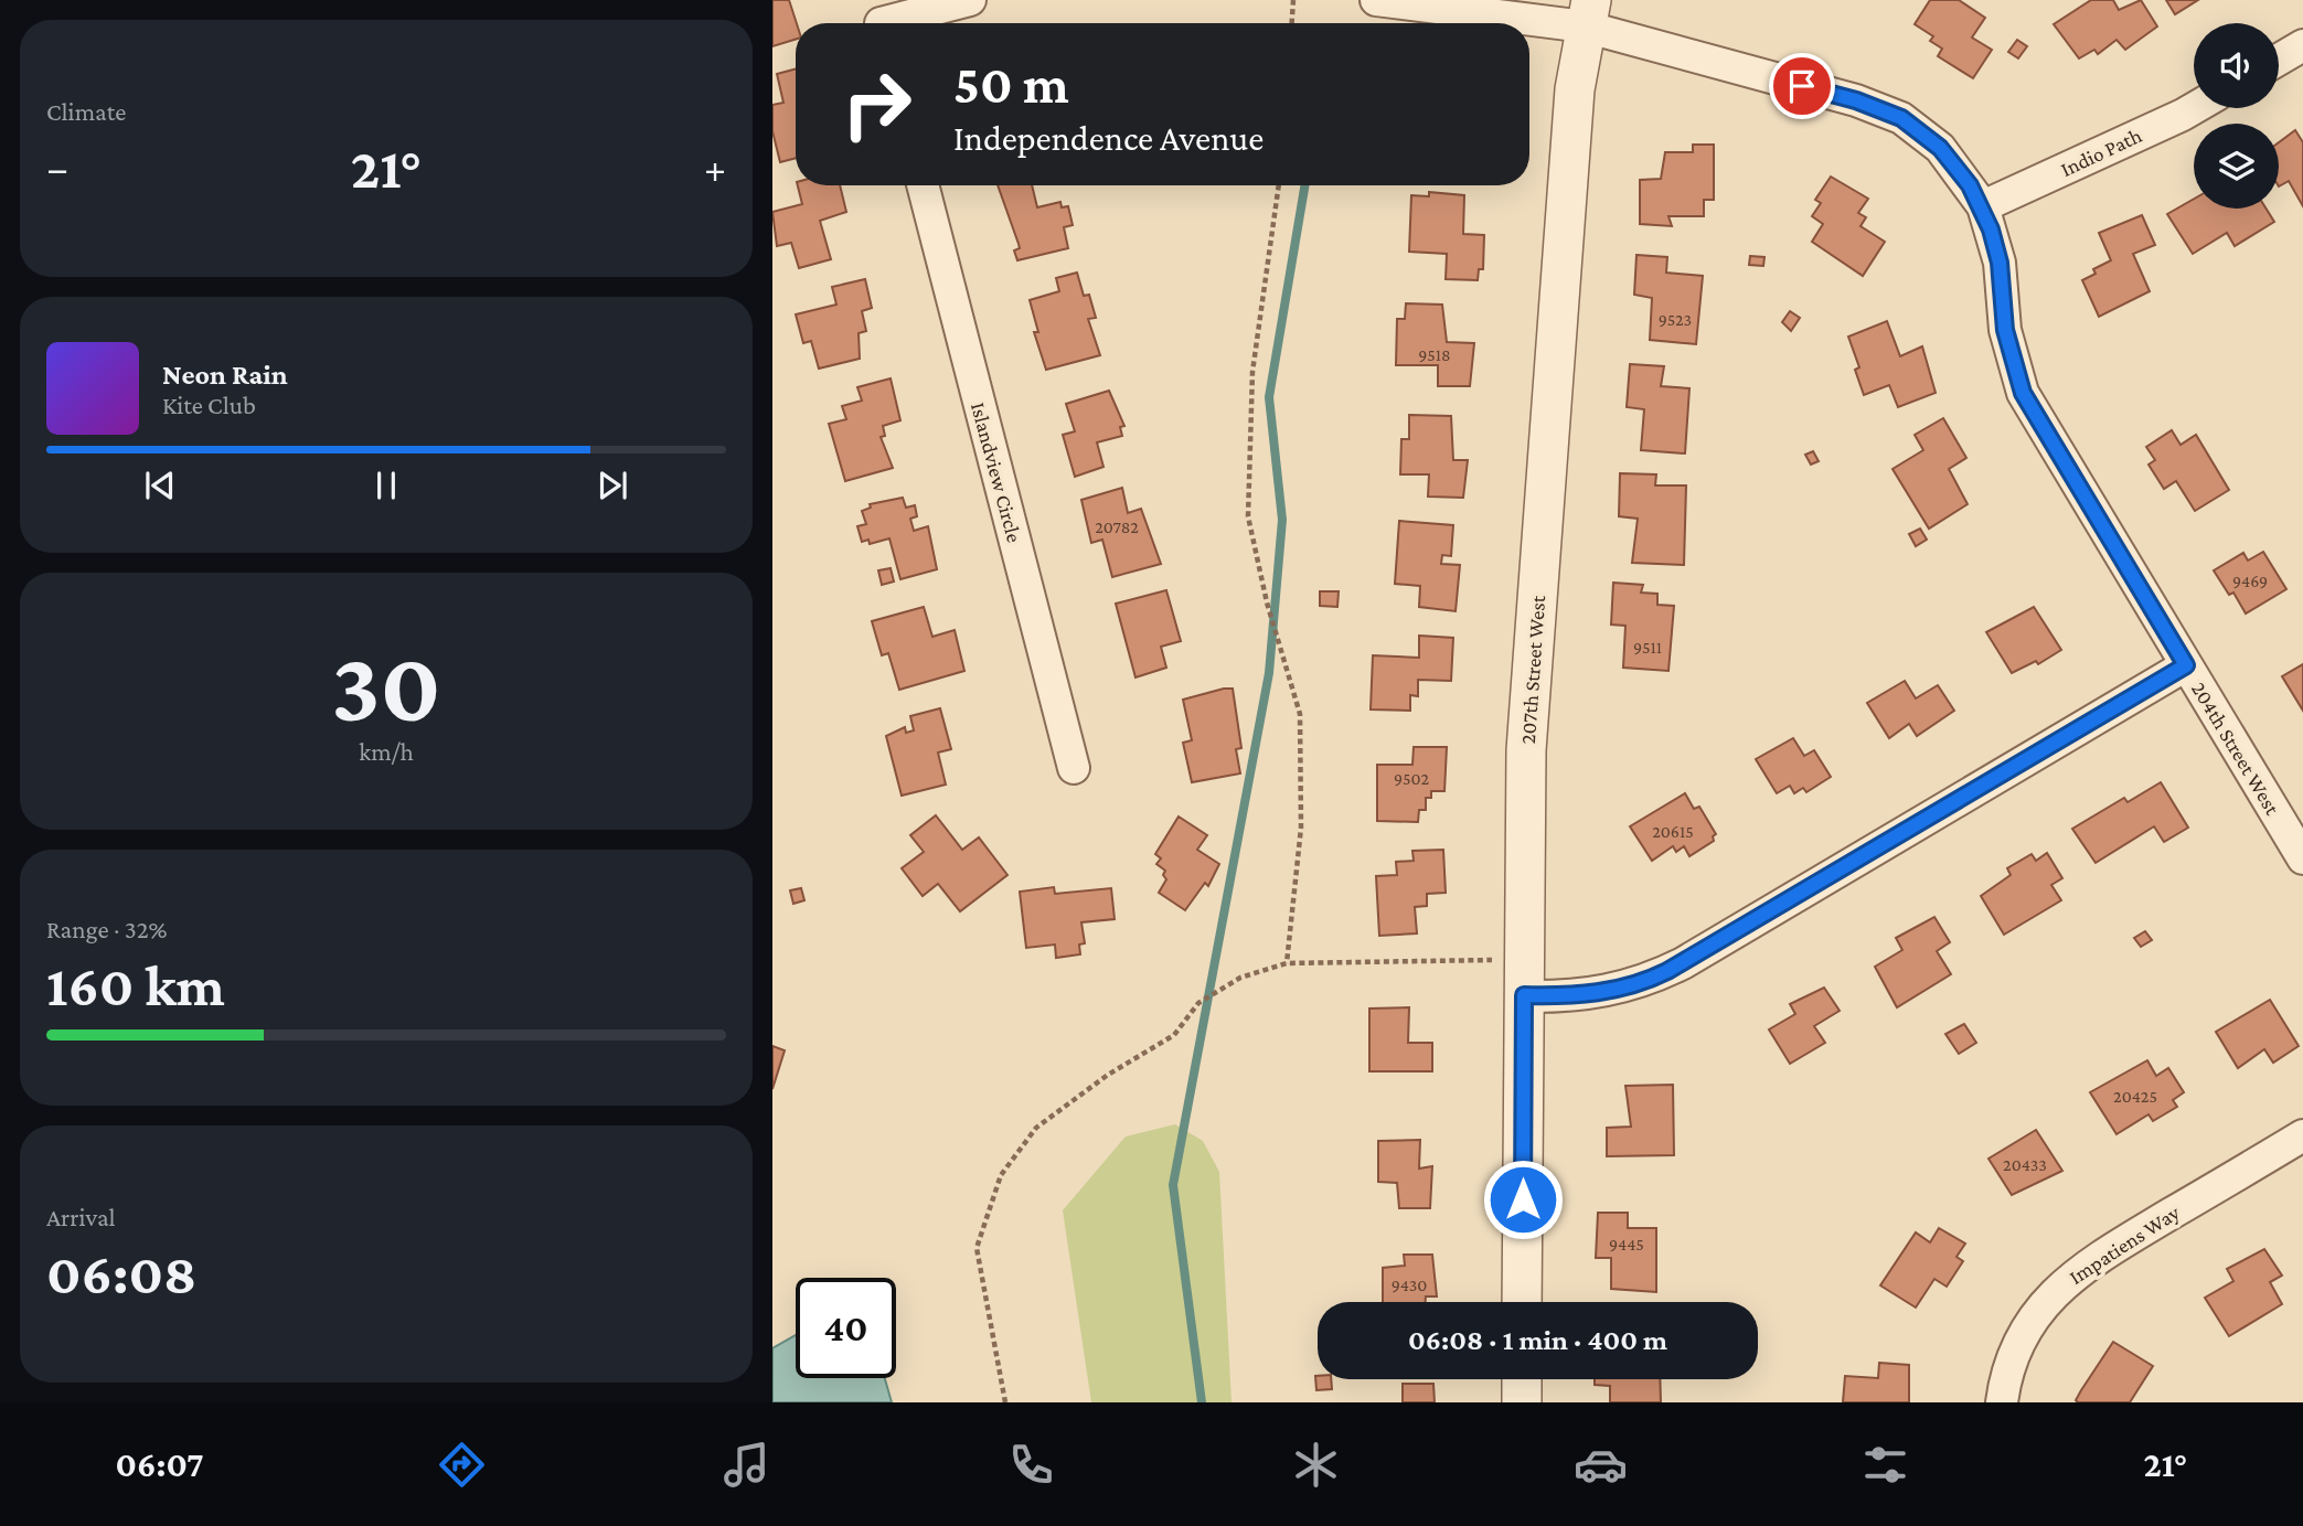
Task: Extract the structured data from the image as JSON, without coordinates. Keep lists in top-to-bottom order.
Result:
{
  "streets": {
    "street": [
      "Indio Path",
      "Islandview Circle",
      "207th Street West",
      "204th Street West",
      "Impatiens Way"
    ]
  },
  "crossings": [
    ["Indio Path", "204th Street West"],
    ["207th Street West", "204th Street West"]
  ],
  "house_numbers": [
    "9523",
    "9518",
    "20782",
    "9469",
    "9511",
    "9502",
    "20615",
    "20425",
    "20433",
    "9445",
    "9430"
  ],
  "page": {
    "tile": [
      "Climate",
      ["30", "km/h"],
      ["Range · 32%", "160 km"],
      ["Arrival", "06:08"]
    ],
    "turn": ["50 m", "Independence Avenue"],
    "heat": ["−", "21°", "+"],
    "song": ["Neon Rain", "Kite Club"],
    "limit": "40",
    "trip": "06:08 · 1 min · 400 m",
    "tabs": ["06:07", "21°"]
  }
}
